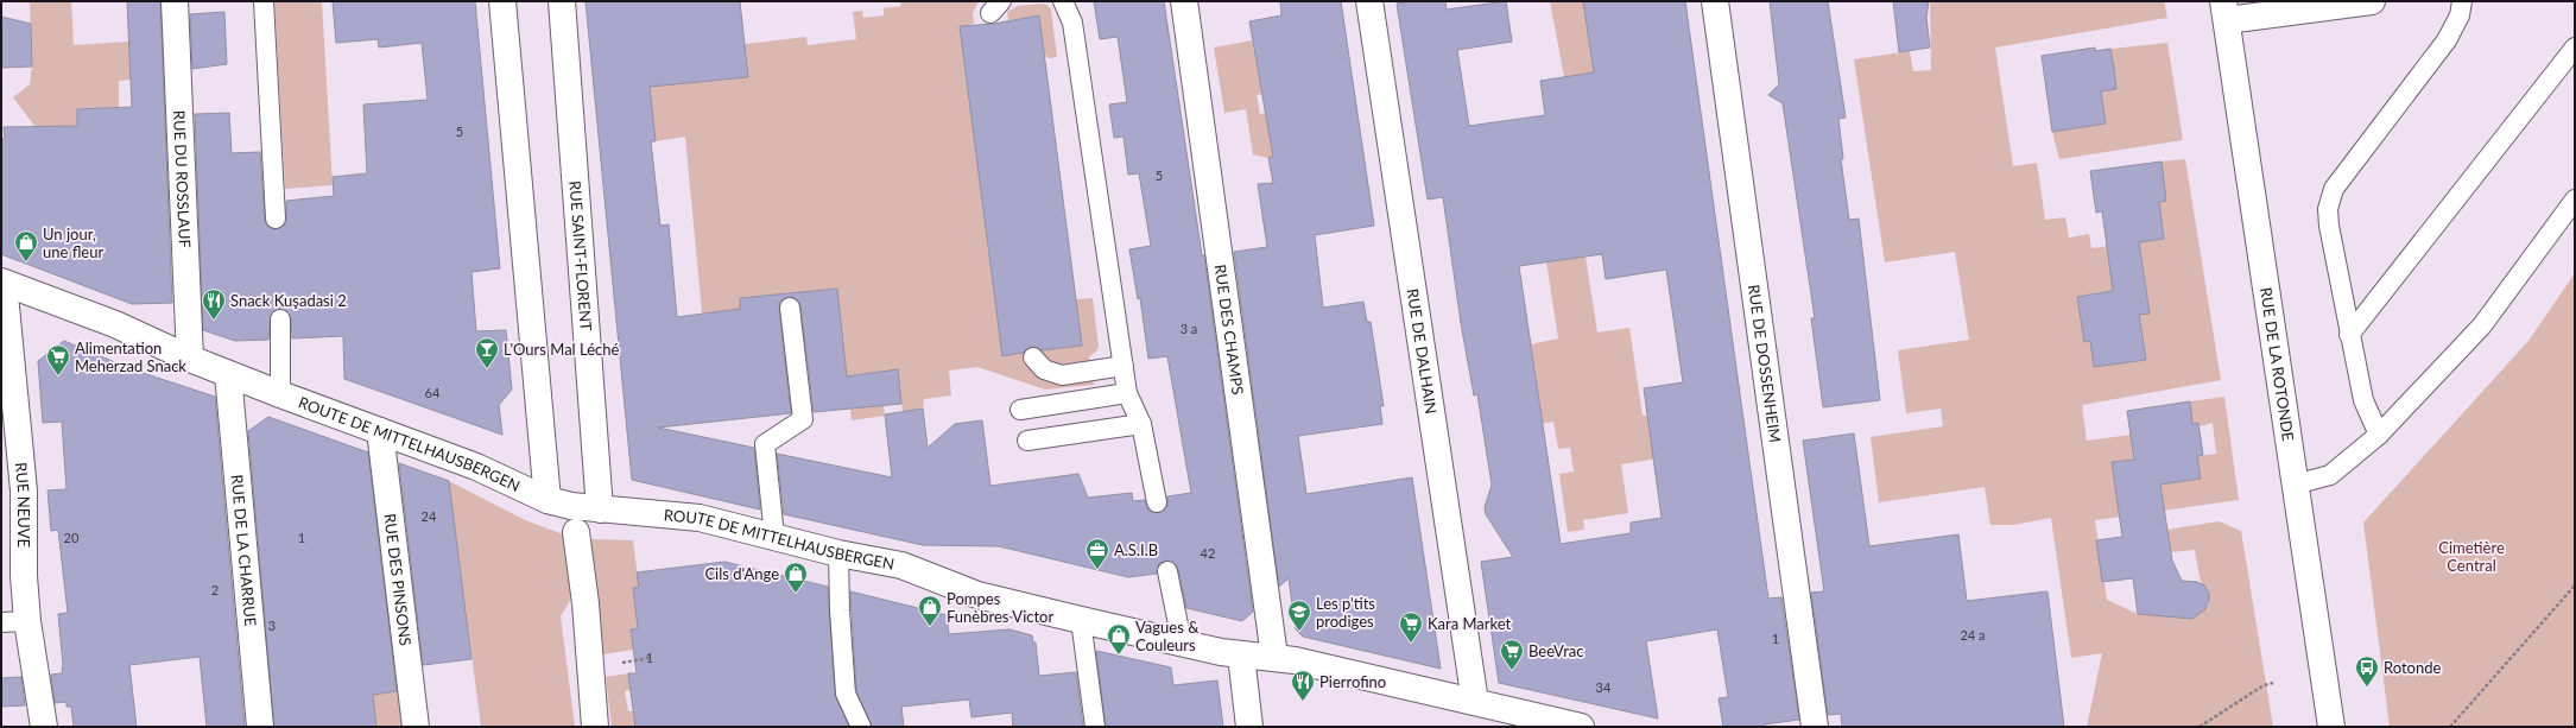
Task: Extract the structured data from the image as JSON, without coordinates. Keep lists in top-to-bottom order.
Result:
{
  "streets": {
    "street": [
      "RUE DU ROSSLAUF",
      "RUE SAINT-FLORENT",
      "RUE DES CHAMPS",
      "RUE DE DALHAIN",
      "RUE DE DOSSENHEIM",
      "RUE DE LA ROTONDE",
      "ROUTE DE MITTELHAUSBERGEN",
      "RUE NEUVE",
      "RUE DE LA CHARRUE",
      "RUE DES PINSONS"
    ]
  },
  "crossings": [
    ["RUE DU ROSSLAUF", "ROUTE DE MITTELHAUSBERGEN"],
    ["RUE SAINT-FLORENT", "ROUTE DE MITTELHAUSBERGEN"],
    ["RUE DES CHAMPS", "ROUTE DE MITTELHAUSBERGEN"],
    ["RUE DE DALHAIN", "ROUTE DE MITTELHAUSBERGEN"],
    ["ROUTE DE MITTELHAUSBERGEN", "RUE NEUVE"],
    ["ROUTE DE MITTELHAUSBERGEN", "RUE DE LA CHARRUE"],
    ["ROUTE DE MITTELHAUSBERGEN", "RUE DES PINSONS"]
  ],
  "parks": ["Cimetière Central"],
  "places": {
    "shop": [
      "Un jour, une fleur",
      "Cils d'Ange",
      "Pompes Funèbres Victor",
      "Vagues & Couleurs"
    ],
    "restaurant": ["Snack Kuşadasi 2", "Pierrofino"],
    "bar": ["L'Ours Mal Léché"],
    "supermarket": ["Alimentation Meherzad Snack", "Kara Market", "BeeVrac"],
    "office": ["A.S.I.B"],
    "school or university": ["Les p'tits prodiges"],
    "bus stop": ["Rotonde"]
  },
  "house_numbers": [
    "5",
    "5",
    "3 a",
    "64",
    "24",
    "20",
    "1",
    "42",
    "2",
    "3",
    "24 a",
    "1",
    "1",
    "34"
  ]
}
